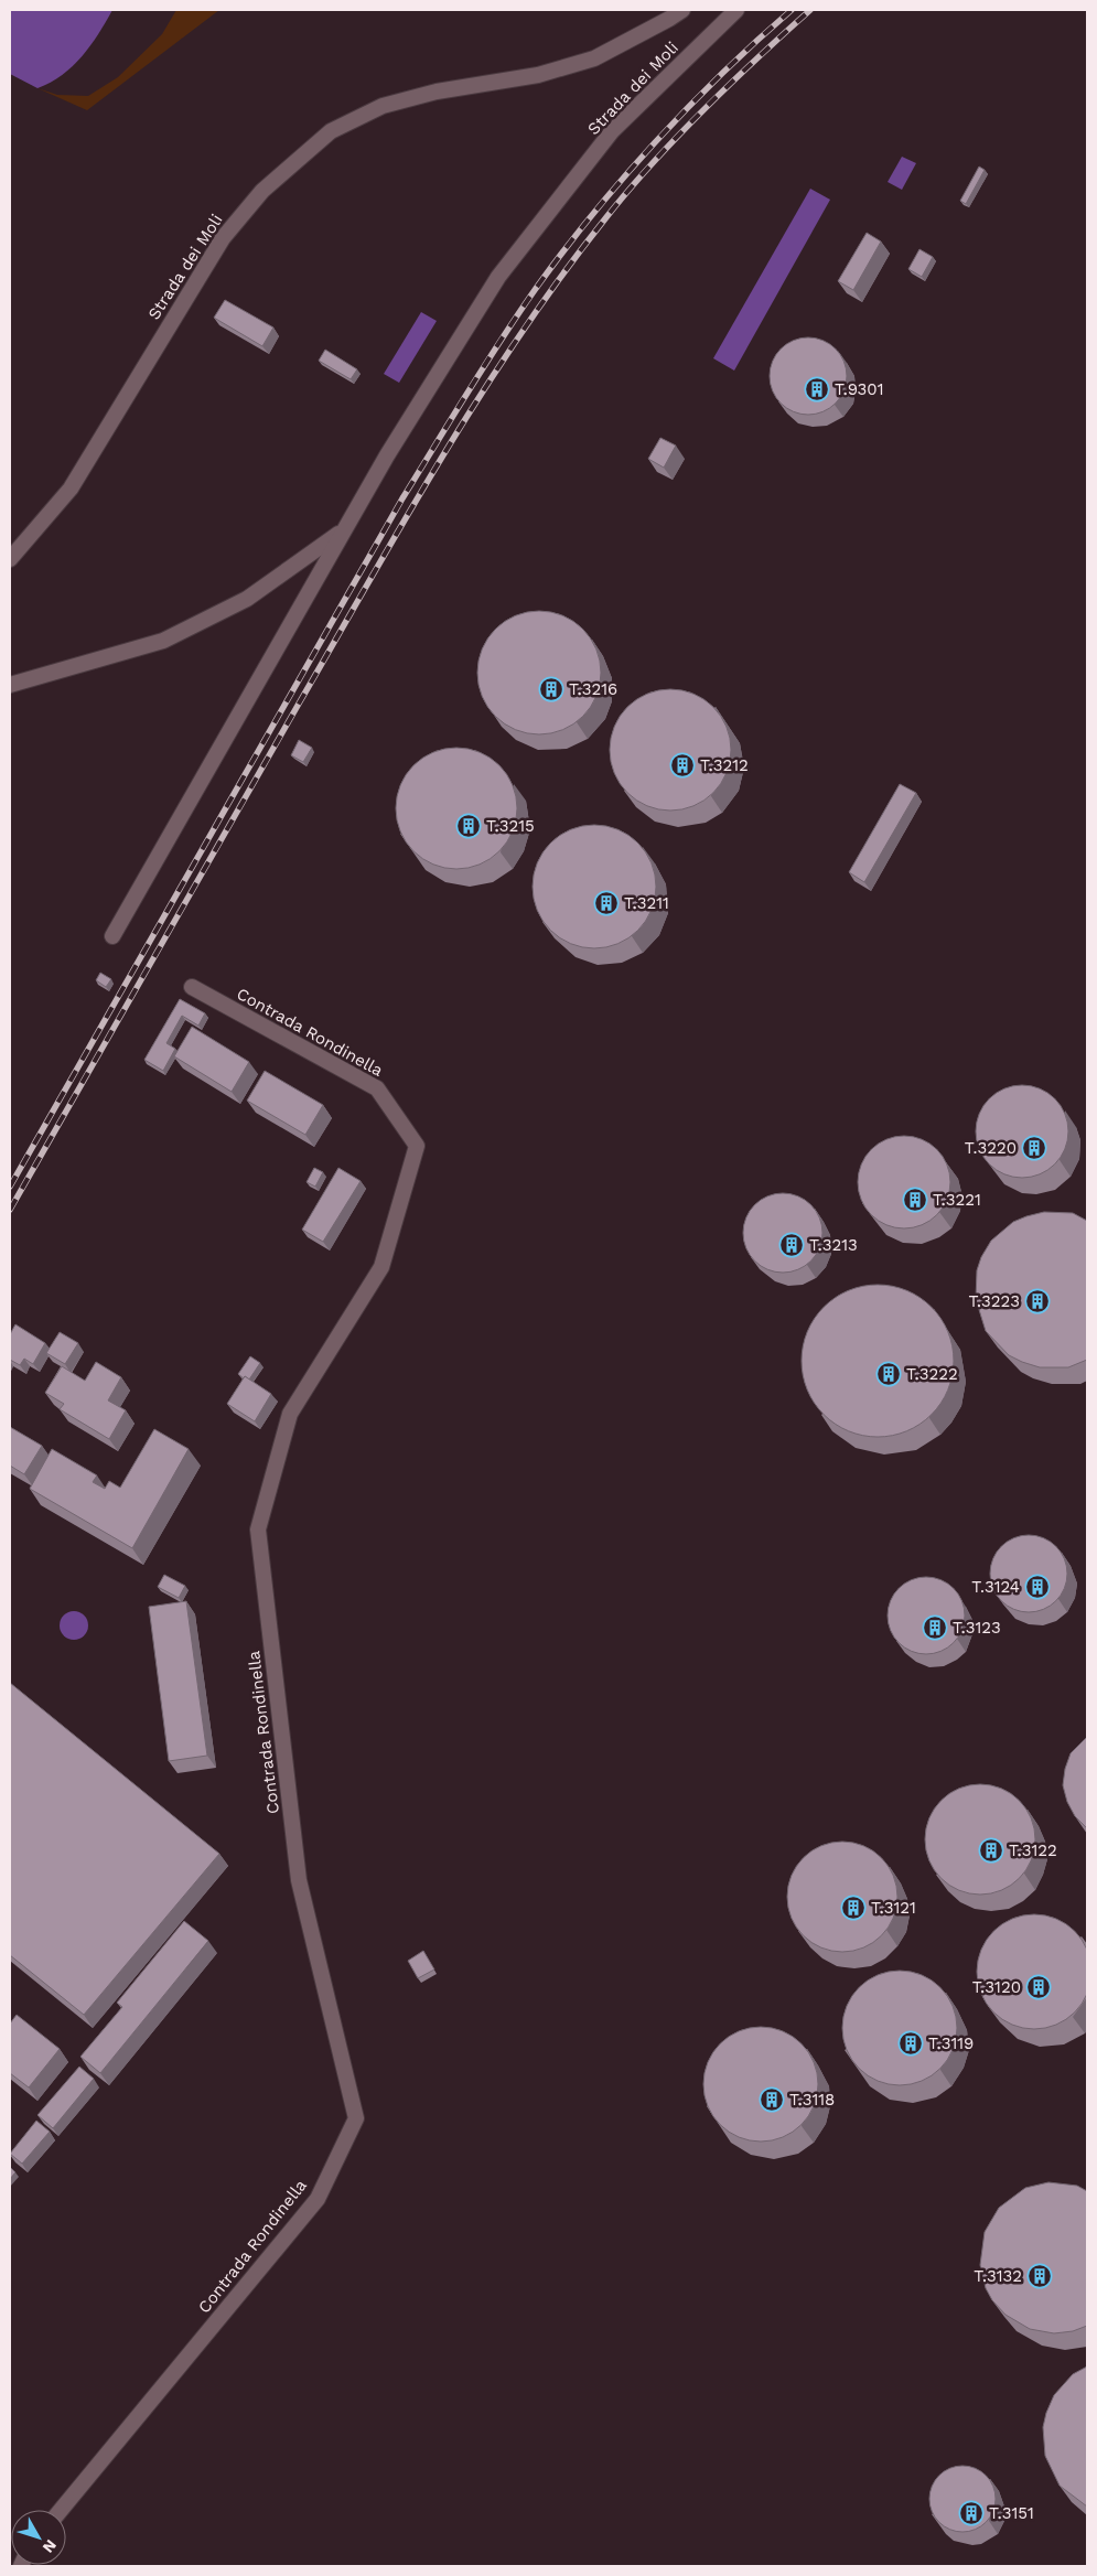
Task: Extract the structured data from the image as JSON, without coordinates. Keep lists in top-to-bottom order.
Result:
{
  "streets": {
    "street": ["Strada dei Moli", "Contrada Rondinella"]
  },
  "places": {
    "building": [
      "T.9301",
      "T.3216",
      "T.3212",
      "T.3215",
      "T.3211",
      "T.3220",
      "T.3221",
      "T.3213",
      "T.3223",
      "T.3222",
      "T.3124",
      "T.3123",
      "T.3122",
      "T.3121",
      "T.3120",
      "T.3119",
      "T.3118",
      "T.3132",
      "T.3151"
    ]
  },
  "north": "bottom right"
}
